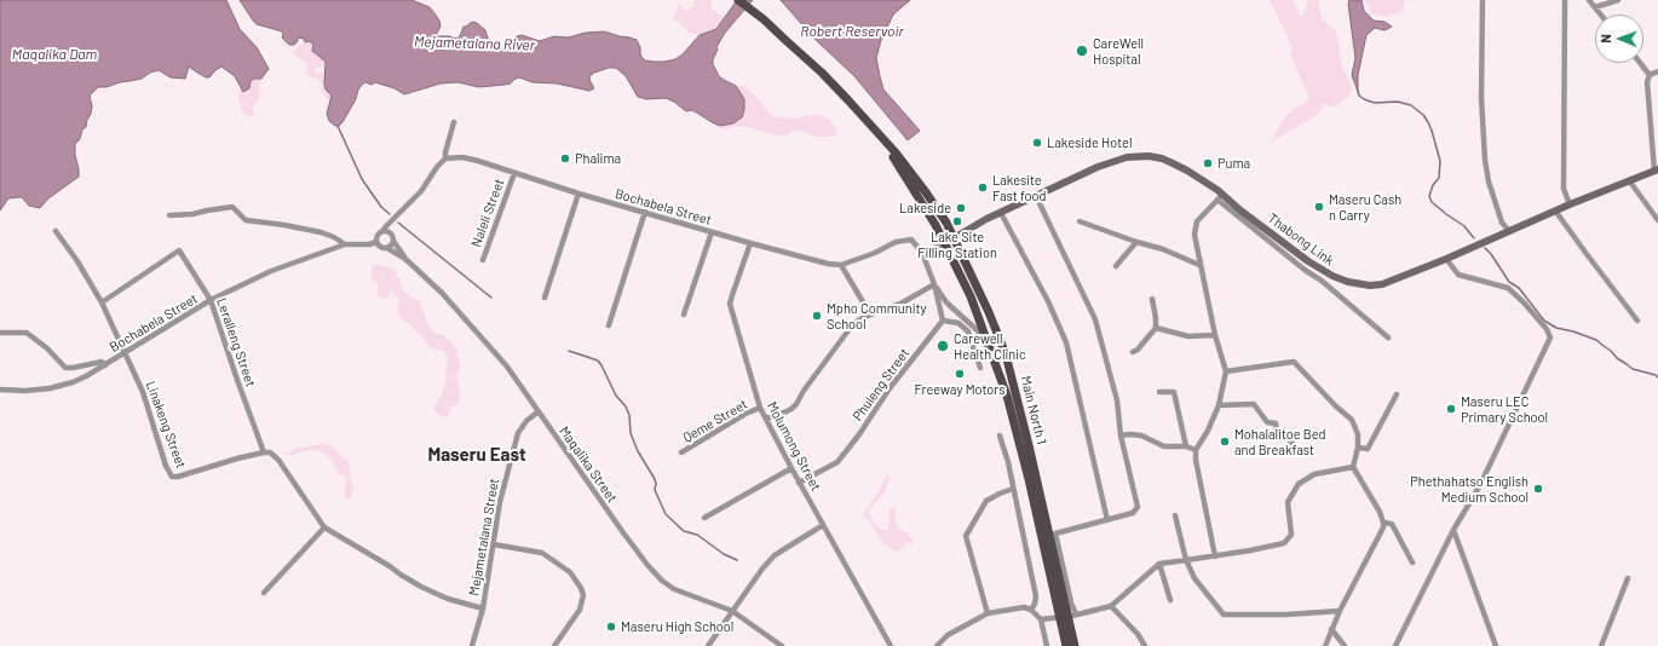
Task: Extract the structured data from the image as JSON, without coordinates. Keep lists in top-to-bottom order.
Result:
{
  "streets": {
    "main road": ["Thabong Link", "Main North 1"],
    "street": [
      "Bochabela Street",
      "Naleli Street",
      "Leralleng Street",
      "Phuleng Street",
      "Qeme Street",
      "Linakeng Street",
      "Molumong Street",
      "Maqalika Street",
      "Mejametalana Street"
    ]
  },
  "crossings": [
    ["Bochabela Street", "Naleli Street"],
    ["Bochabela Street", "Leralleng Street"],
    ["Bochabela Street", "Linakeng Street"],
    ["Bochabela Street", "Molumong Street"],
    ["Bochabela Street", "Maqalika Street"],
    ["Thabong Link", "Main North 1"],
    ["Leralleng Street", "Linakeng Street"],
    ["Phuleng Street", "Molumong Street"],
    ["Qeme Street", "Molumong Street"],
    ["Maqalika Street", "Mejametalana Street"]
  ],
  "districts": ["Maseru East"],
  "water": ["Robert Reservoir", "Mejametalana River", "Maqalika Dam"],
  "places": [
    "CareWell Hospital",
    "Lakeside Hotel",
    "Phalima",
    "Puma",
    "Lakesite Fast food",
    "Maseru Cash n Carry",
    "Lakeside",
    "Lake Site Filling Station",
    "Mpho Community School",
    "Carewell Health Clinic",
    "Freeway Motors",
    "Maseru LEC Primary School",
    "Mohalalitoe Bed and Breakfast",
    "Phethahatso English Medium School",
    "Maseru High School"
  ],
  "north": "left"
}
